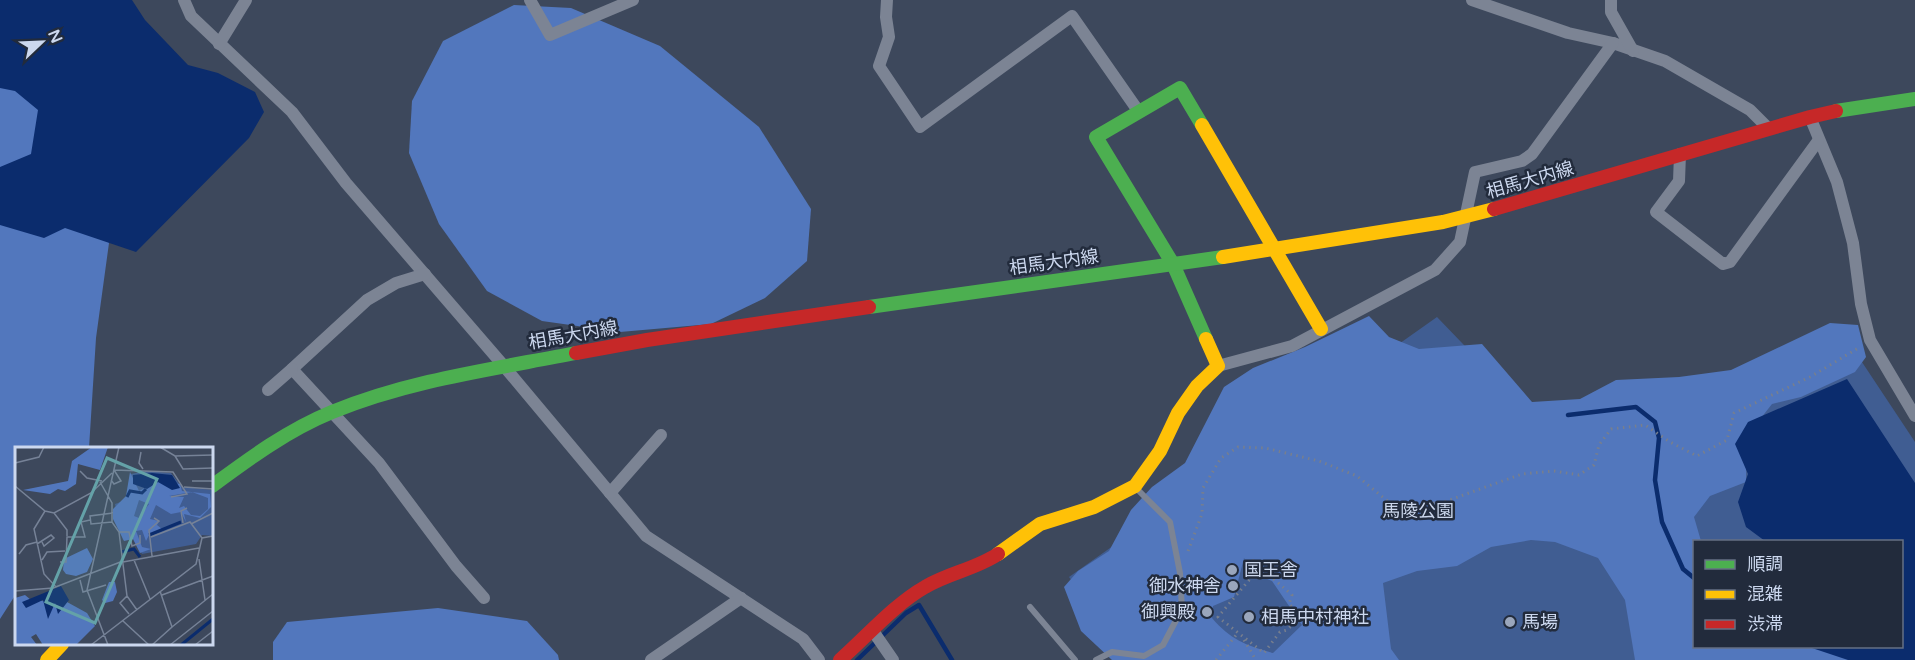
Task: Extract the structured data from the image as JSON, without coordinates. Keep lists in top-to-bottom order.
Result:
{
  "streets": {
    "main road": ["相馬大内線"]
  },
  "parks": ["馬陵公園"],
  "places": [
    "国王舎",
    "御水神舎",
    "御興殿",
    "相馬中村神社",
    "馬場"
  ],
  "legend": ["順調", "混雑", "渋滞"],
  "north": "top right"
}
